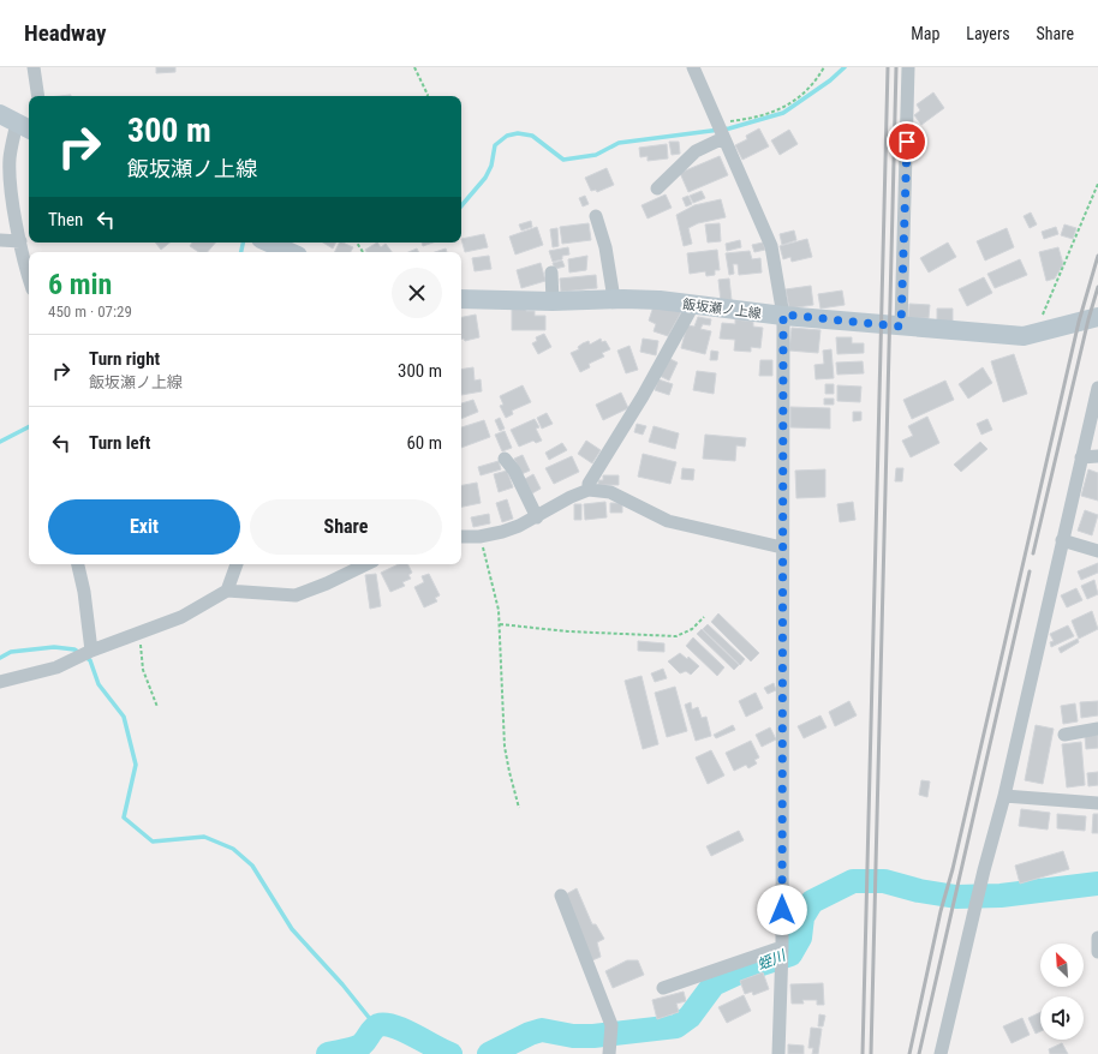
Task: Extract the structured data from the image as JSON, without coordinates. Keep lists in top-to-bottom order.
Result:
{
  "streets": {
    "main road": ["飯坂瀬ノ上線"]
  },
  "water": ["蛭川"],
  "north": "top left",
  "page": {
    "header": "Headway",
    "nav": ["Map", "Layers", "Share"],
    "turn": ["300 m", "飯坂瀬ノ上線"],
    "then": "Then",
    "heading": ["6 min", "450 m · 07:29"],
    "list": [
      {
        "name": "Turn right",
        "note": "飯坂瀬ノ上線",
        "value": "300 m"
      },
      {
        "name": "Turn left",
        "value": "60 m"
      }
    ],
    "buttons": ["Exit", "Share"]
  }
}
